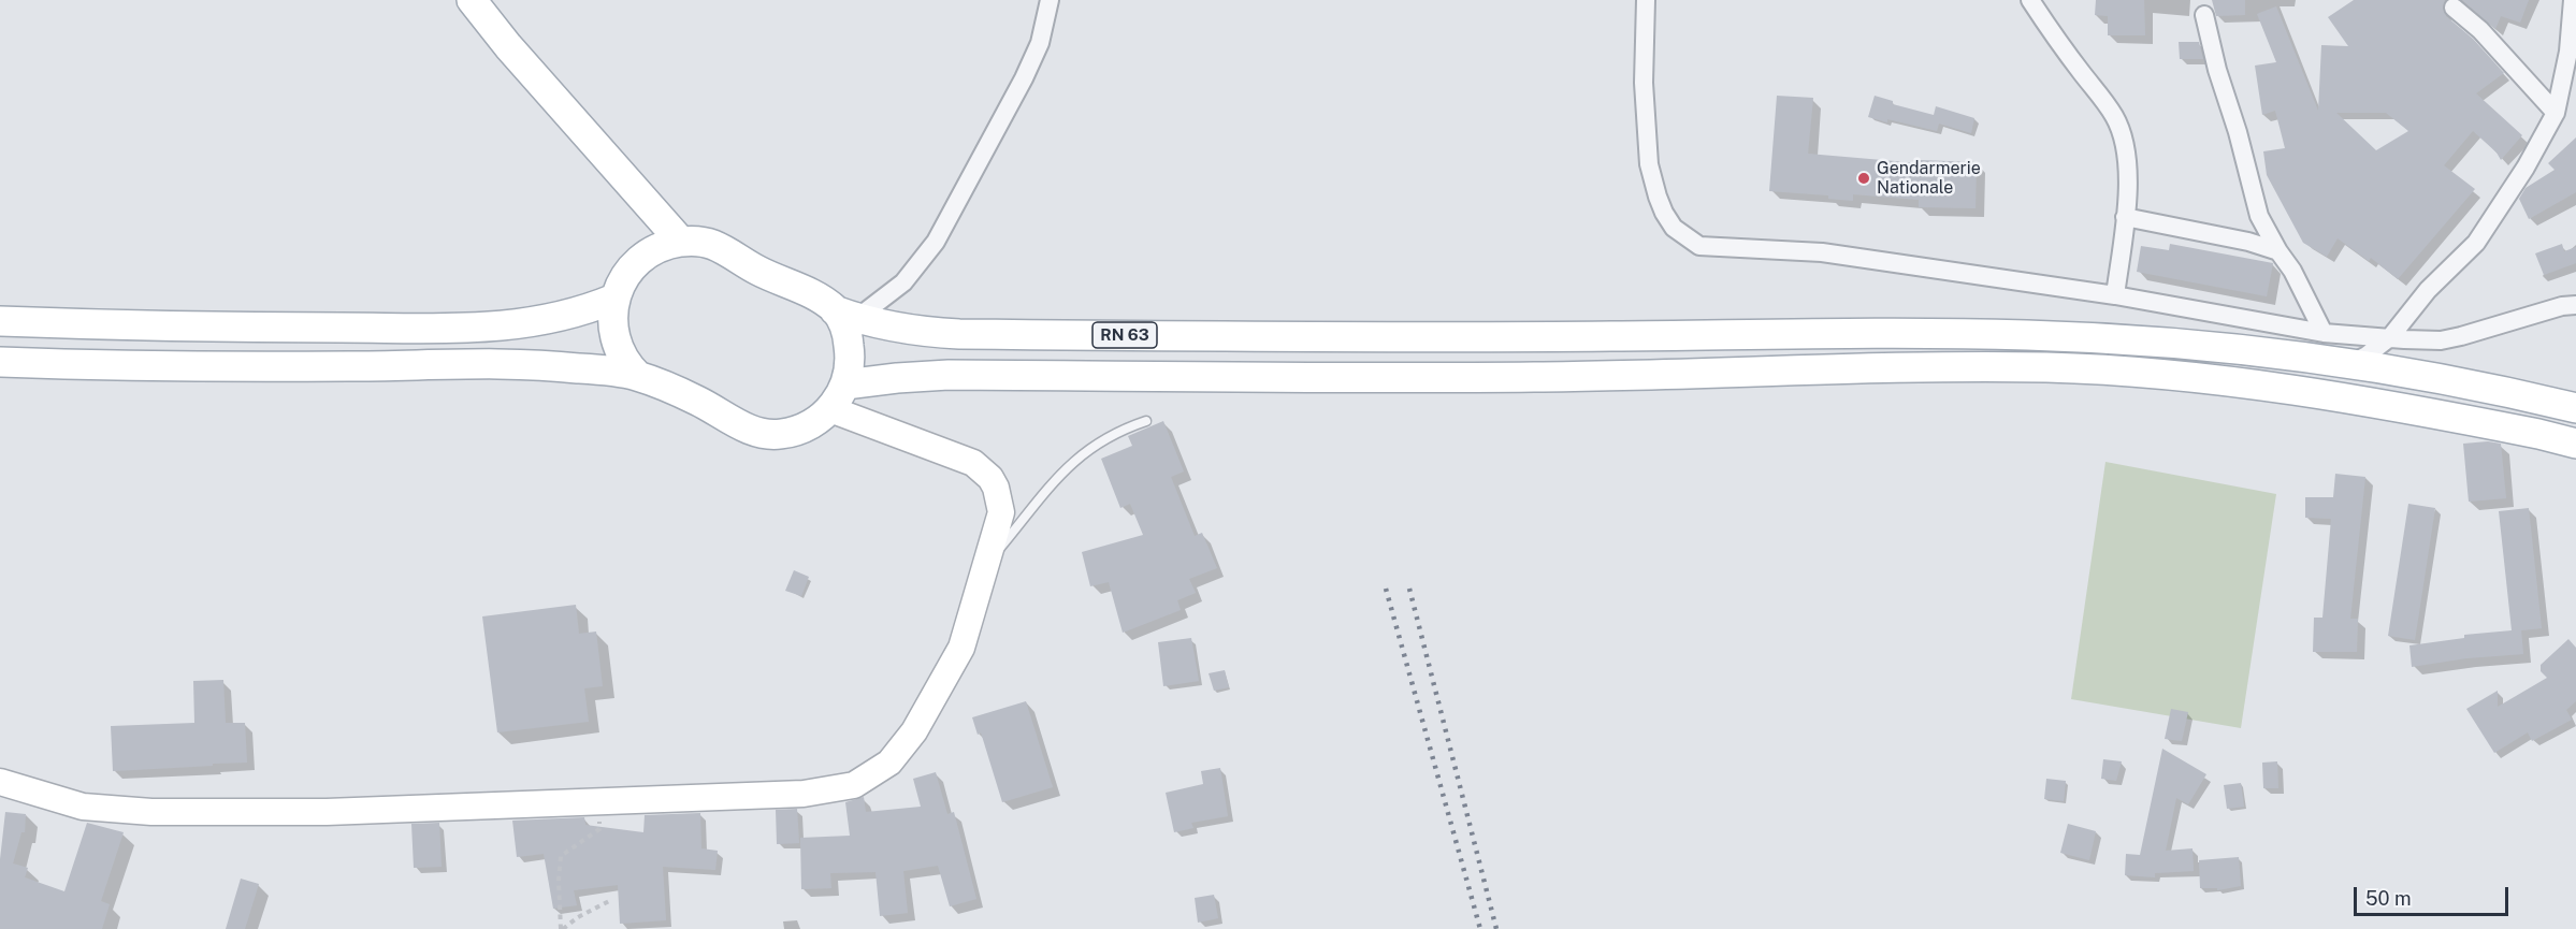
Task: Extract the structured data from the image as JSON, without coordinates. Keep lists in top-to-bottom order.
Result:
{
  "streets": {
    "main road": ["RN 63"]
  },
  "places": ["Gendarmerie Nationale"],
  "scale_bar": "50 m"
}
